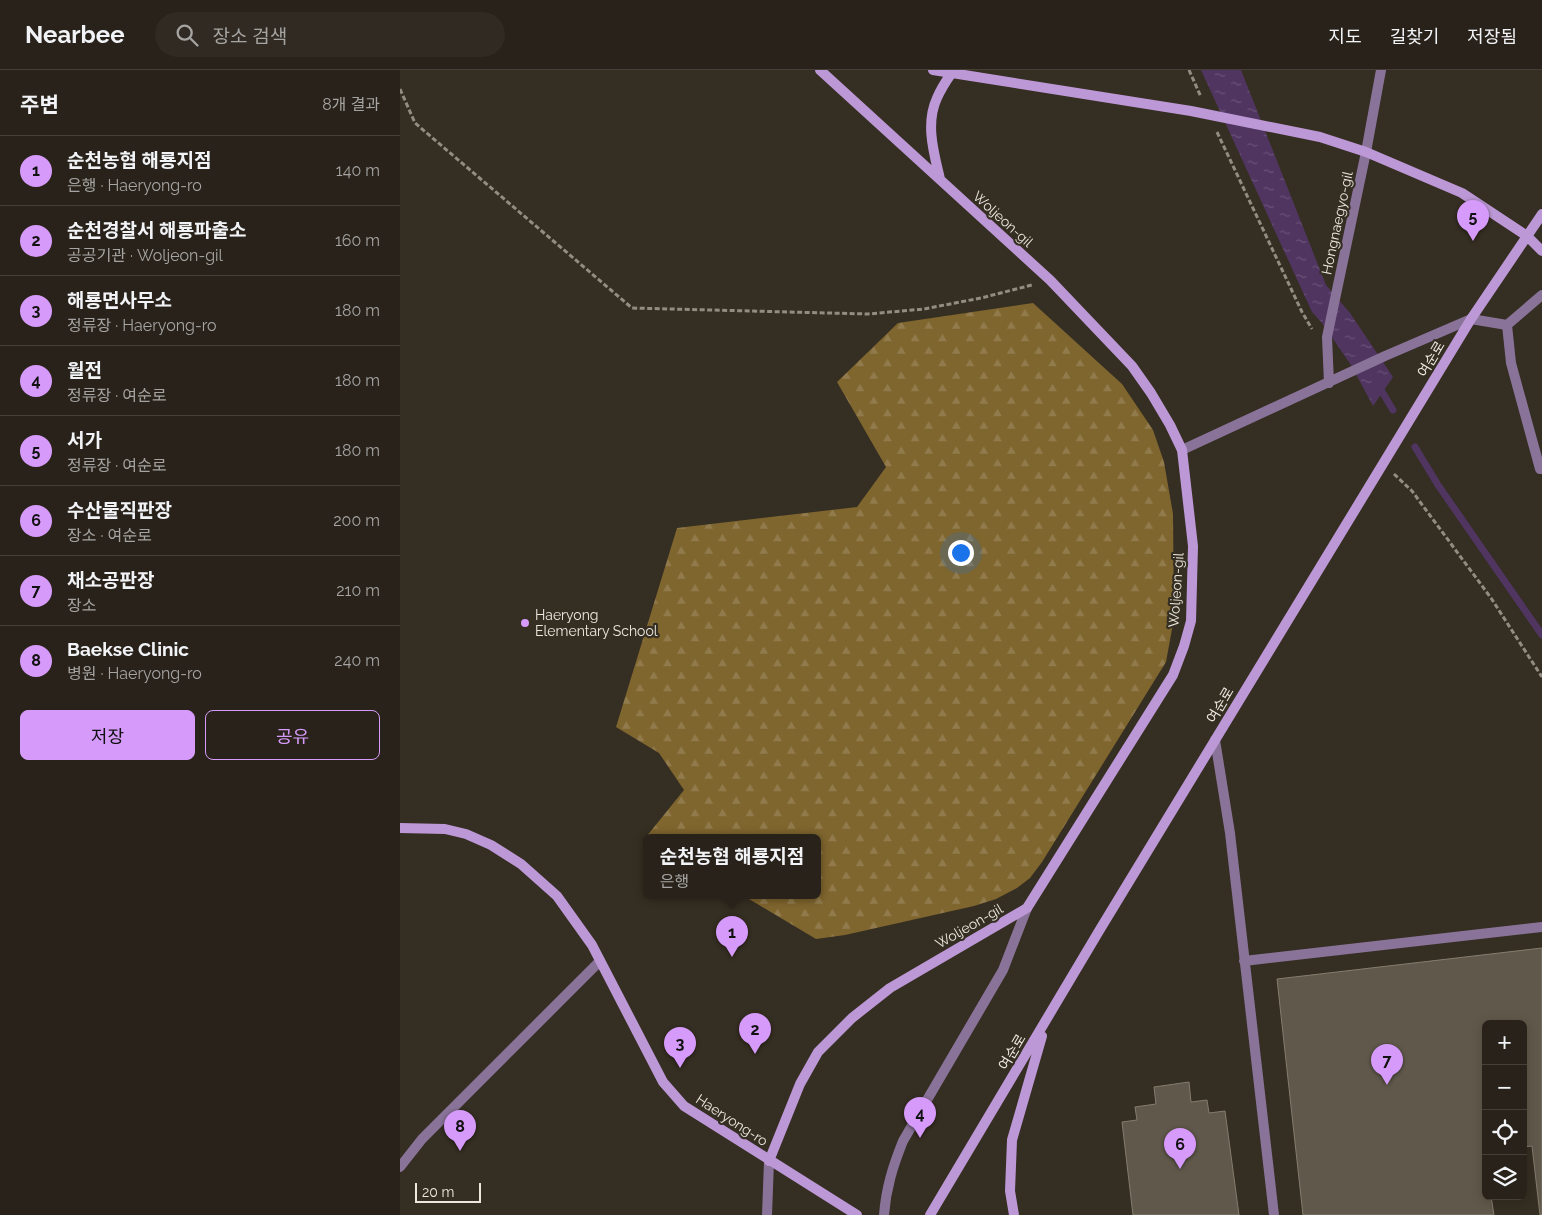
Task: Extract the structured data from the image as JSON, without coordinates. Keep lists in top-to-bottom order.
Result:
{
  "streets": {
    "street": [
      "Woljeon-gil",
      "Hongnaegyo-gil",
      "여순로",
      "Haeryong-ro"
    ]
  },
  "crossings": [
    ["Woljeon-gil", "Haeryong-ro"]
  ],
  "places": ["Haeryong Elementary School"],
  "scale_bar": "20 m",
  "page": {
    "header": "Nearbee",
    "search": "장소 검색",
    "nav": ["지도", "길찾기", "저장됨"],
    "heading": ["주변", "8개 결과"],
    "list": [
      {
        "mark": "1",
        "name": "순천농협 해룡지점",
        "note": "은행 · Haeryong-ro",
        "value": "140 m"
      },
      {
        "mark": "2",
        "name": "순천경찰서 해룡파출소",
        "note": "공공기관 · Woljeon-gil",
        "value": "160 m"
      },
      {
        "mark": "3",
        "name": "해룡면사무소",
        "note": "정류장 · Haeryong-ro",
        "value": "180 m"
      },
      {
        "mark": "4",
        "name": "월전",
        "note": "정류장 · 여순로",
        "value": "180 m"
      },
      {
        "mark": "5",
        "name": "서가",
        "note": "정류장 · 여순로",
        "value": "180 m"
      },
      {
        "mark": "6",
        "name": "수산물직판장",
        "note": "장소 · 여순로",
        "value": "200 m"
      },
      {
        "mark": "7",
        "name": "채소공판장",
        "note": "장소",
        "value": "210 m"
      },
      {
        "mark": "8",
        "name": "Baekse Clinic",
        "note": "병원 · Haeryong-ro",
        "value": "240 m"
      }
    ],
    "pins": [
      "5",
      "1",
      "2",
      "3",
      "7",
      "4",
      "8",
      "6"
    ],
    "buttons": ["저장", "공유"],
    "popup": ["순천농협 해룡지점", "은행"],
    "map_buttons": ["+", "−"],
    "scale": "20 m"
  }
}
